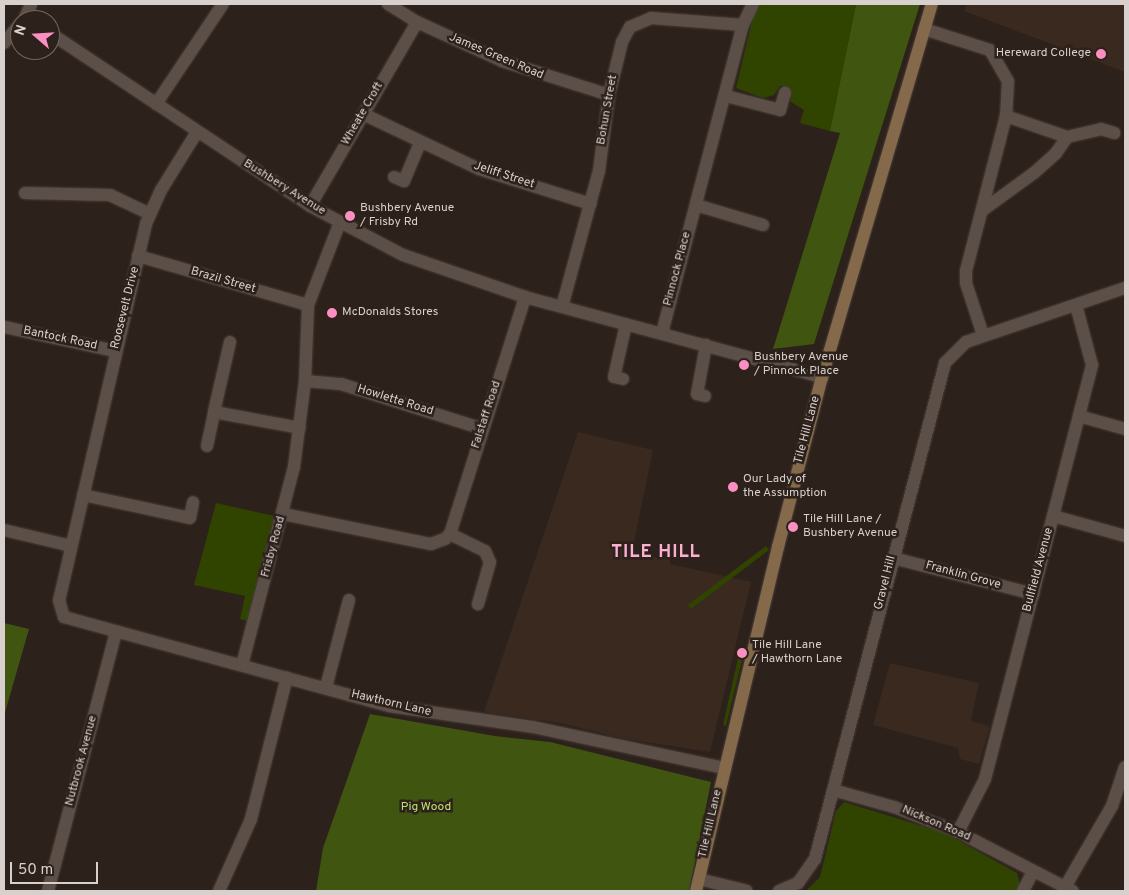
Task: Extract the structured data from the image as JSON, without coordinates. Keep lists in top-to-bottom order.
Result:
{
  "streets": {
    "main road": ["Tile Hill Lane"],
    "street": [
      "James Green Road",
      "Bohun Street",
      "Wheate Croft",
      "Jeliff Street",
      "Bushbery Avenue",
      "Pinnock Place",
      "Brazil Street",
      "Roosevelt Drive",
      "Bantock Road",
      "Howlette Road",
      "Falstaff Road",
      "Frisby Road",
      "Bullfield Avenue",
      "Franklin Grove",
      "Gravel Hill",
      "Hawthorn Lane",
      "Nutbrook Avenue",
      "Nickson Road"
    ]
  },
  "crossings": [
    ["James Green Road", "Bohun Street"],
    ["James Green Road", "Wheate Croft"],
    ["Bohun Street", "Jeliff Street"],
    ["Bohun Street", "Bushbery Avenue"],
    ["Bohun Street", "Pinnock Place"],
    ["Wheate Croft", "Jeliff Street"],
    ["Wheate Croft", "Bushbery Avenue"],
    ["Bushbery Avenue", "Pinnock Place"],
    ["Bushbery Avenue", "Roosevelt Drive"],
    ["Bushbery Avenue", "Falstaff Road"],
    ["Bushbery Avenue", "Tile Hill Lane"],
    ["Bushbery Avenue", "Frisby Road"],
    ["Brazil Street", "Roosevelt Drive"],
    ["Brazil Street", "Frisby Road"],
    ["Roosevelt Drive", "Bantock Road"],
    ["Roosevelt Drive", "Hawthorn Lane"],
    ["Howlette Road", "Falstaff Road"],
    ["Howlette Road", "Frisby Road"],
    ["Tile Hill Lane", "Hawthorn Lane"],
    ["Frisby Road", "Hawthorn Lane"],
    ["Bullfield Avenue", "Franklin Grove"],
    ["Bullfield Avenue", "Gravel Hill"],
    ["Bullfield Avenue", "Nickson Road"],
    ["Franklin Grove", "Gravel Hill"],
    ["Gravel Hill", "Nickson Road"],
    ["Hawthorn Lane", "Nutbrook Avenue"]
  ],
  "districts": ["TILE HILL"],
  "parks": ["Pig Wood"],
  "places": [
    "Hereward College",
    "Bushbery Avenue / Frisby Rd",
    "McDonalds Stores",
    "Bushbery Avenue / Pinnock Place",
    "Our Lady of the Assumption",
    "Tile Hill Lane / Bushbery Avenue",
    "Tile Hill Lane / Hawthorn Lane"
  ],
  "scale_bar": "50 m",
  "north": "left"
}
